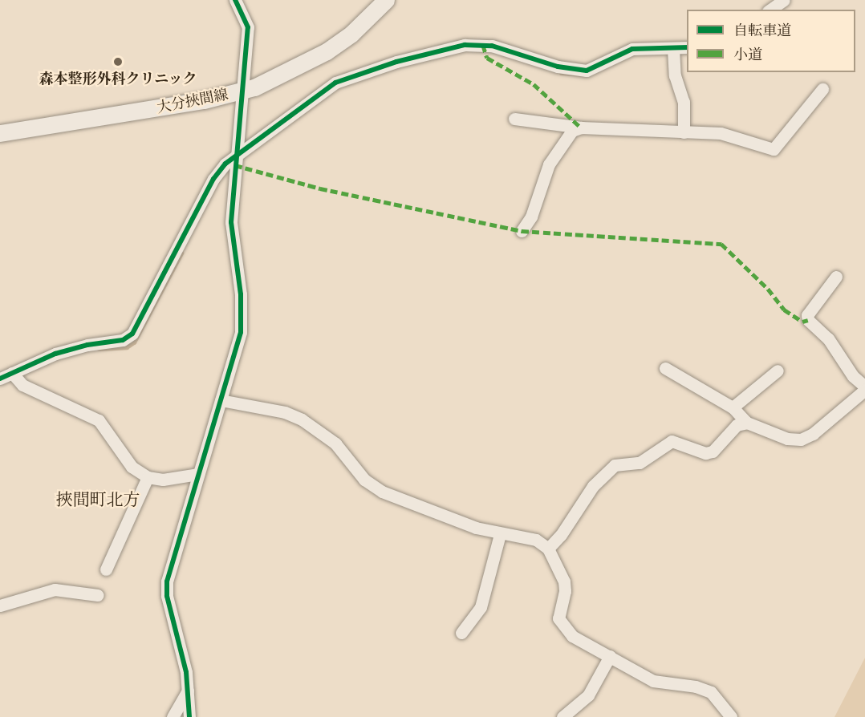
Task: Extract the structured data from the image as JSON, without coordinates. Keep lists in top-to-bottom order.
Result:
{
  "streets": {
    "main road": ["大分挾間線"]
  },
  "districts": ["挾間町北方"],
  "places": ["森本整形外科クリニック"],
  "legend": ["自転車道", "小道"]
}
